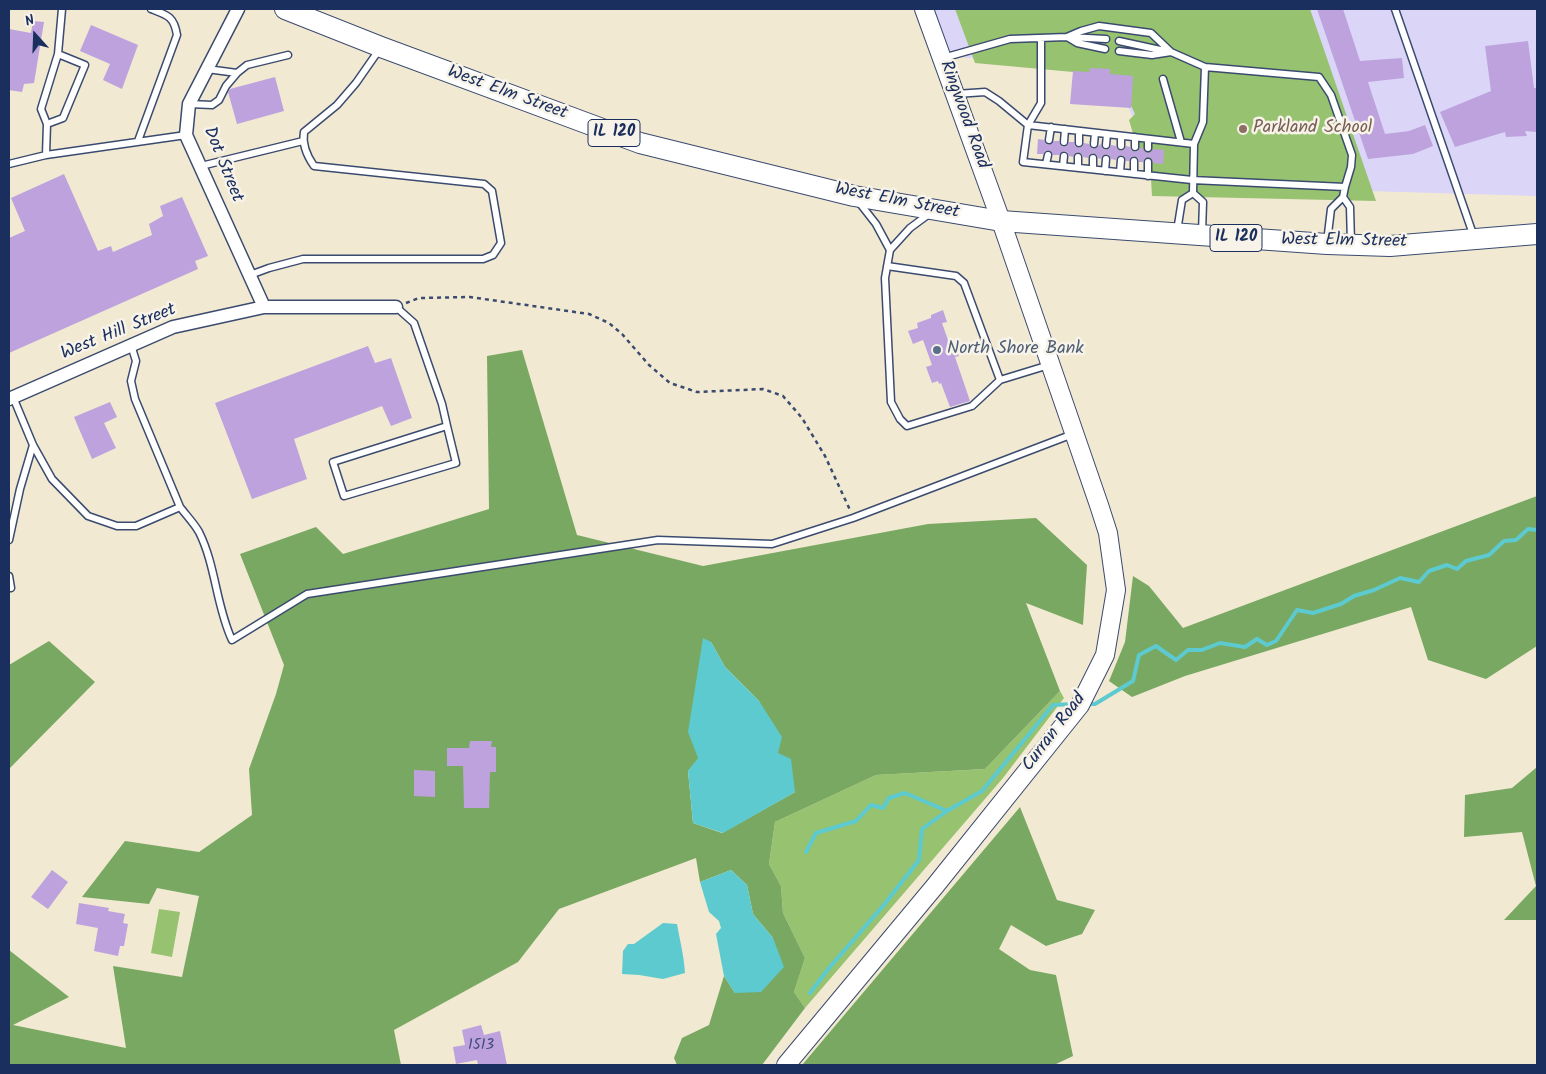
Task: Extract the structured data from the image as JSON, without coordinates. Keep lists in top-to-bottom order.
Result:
{
  "streets": {
    "main road": ["West Elm Street", "IL 120"],
    "street": [
      "Ringwood Road",
      "Dot Street",
      "West Hill Street",
      "Curran Road"
    ]
  },
  "crossings": [
    ["West Elm Street", "Ringwood Road"],
    ["West Elm Street", "Curran Road"],
    ["Ringwood Road", "Curran Road"],
    ["Dot Street", "West Hill Street"]
  ],
  "places": ["Parkland School", "North Shore Bank"],
  "house_numbers": ["1513"],
  "north": "top"
}
